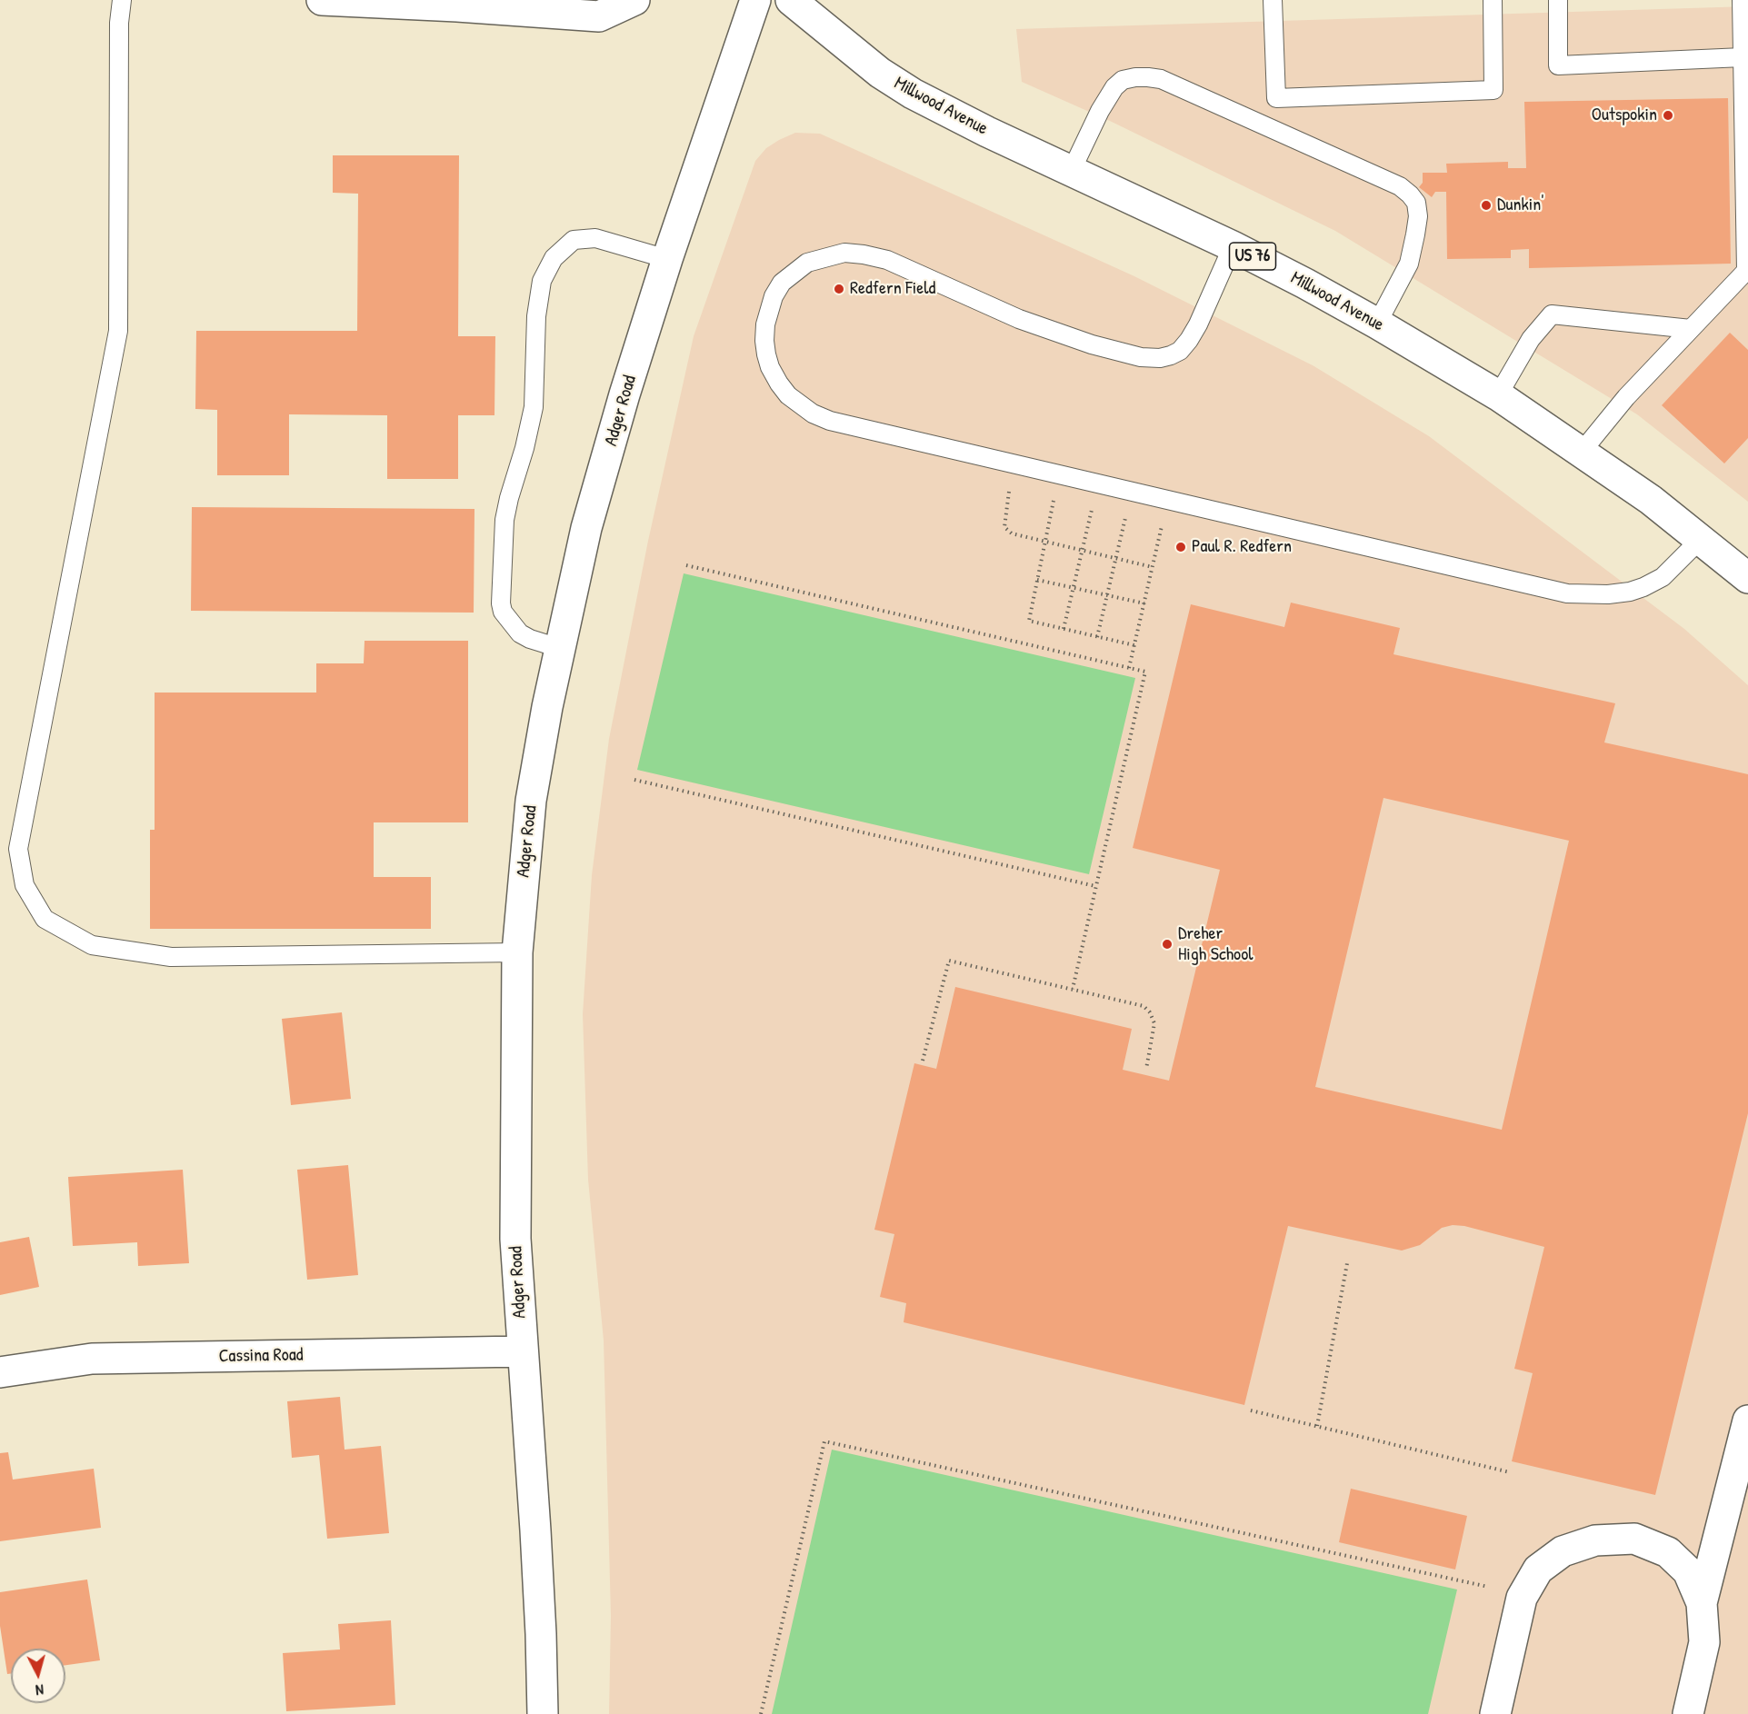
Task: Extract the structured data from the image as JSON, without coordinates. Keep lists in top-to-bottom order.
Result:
{
  "streets": {
    "street": [
      "Millwood Avenue",
      "US 76",
      "Adger Road",
      "Cassina Road"
    ]
  },
  "crossings": [
    ["Adger Road", "Cassina Road"]
  ],
  "places": [
    "Outspokin",
    "Dunkin'",
    "Redfern Field",
    "Paul R. Redfern",
    "Dreher High School"
  ],
  "north": "bottom"
}
